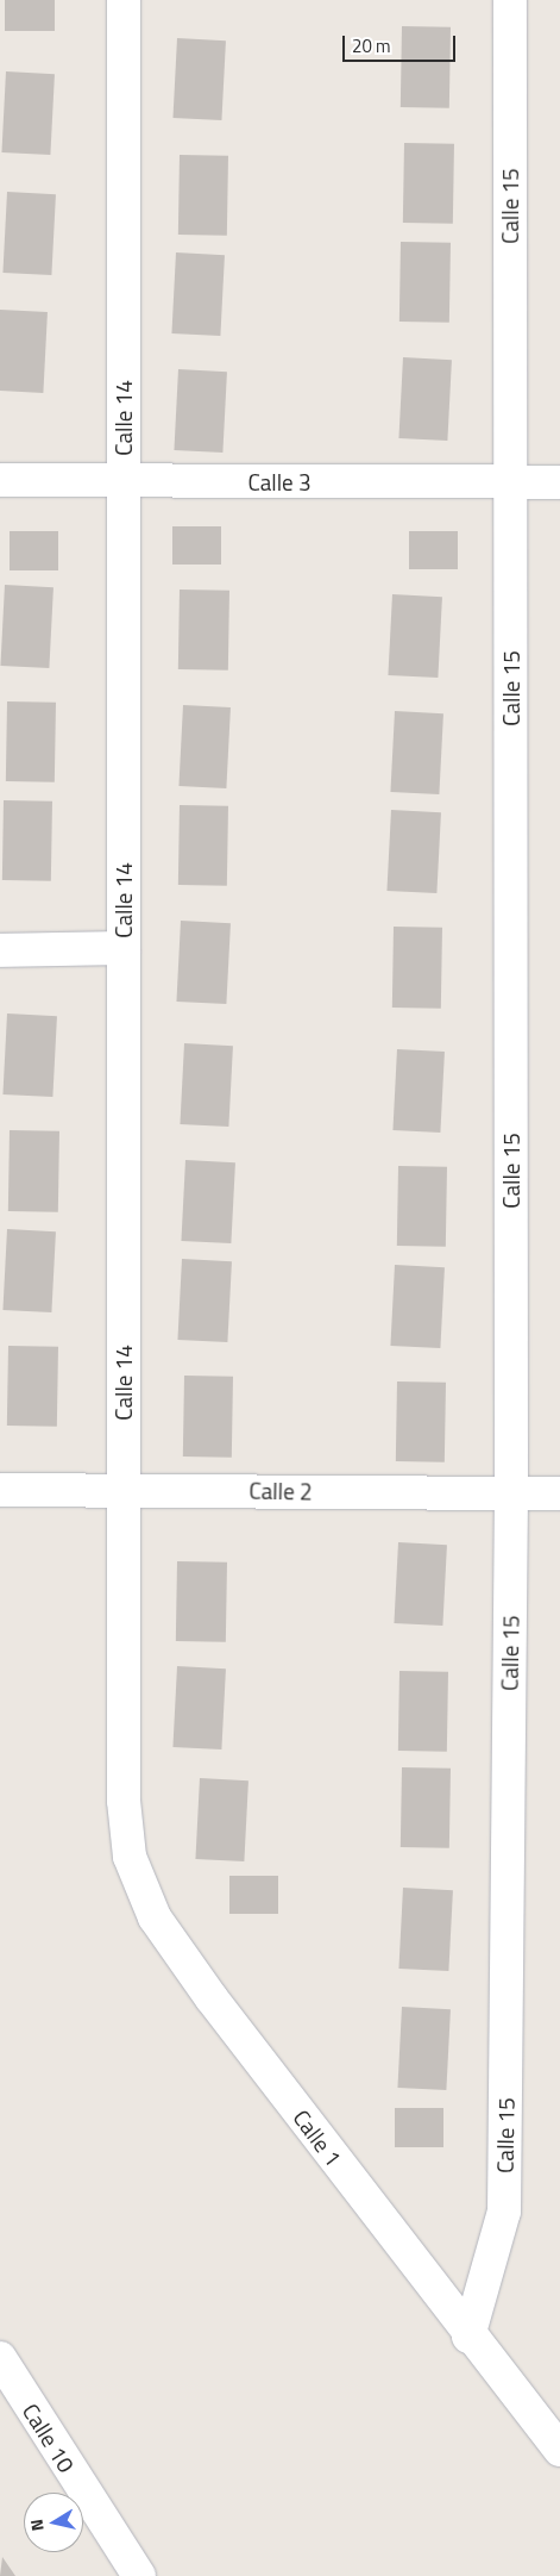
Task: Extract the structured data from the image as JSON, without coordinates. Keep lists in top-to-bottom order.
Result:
{
  "streets": {
    "street": [
      "Calle 15",
      "Calle 14",
      "Calle 3",
      "Calle 2",
      "Calle 1",
      "Calle 10"
    ]
  },
  "crossings": [
    ["Calle 15", "Calle 3"],
    ["Calle 15", "Calle 2"],
    ["Calle 15", "Calle 1"],
    ["Calle 14", "Calle 3"],
    ["Calle 14", "Calle 2"],
    ["Calle 14", "Calle 1"]
  ],
  "scale_bar": "20 m",
  "north": "left"
}
